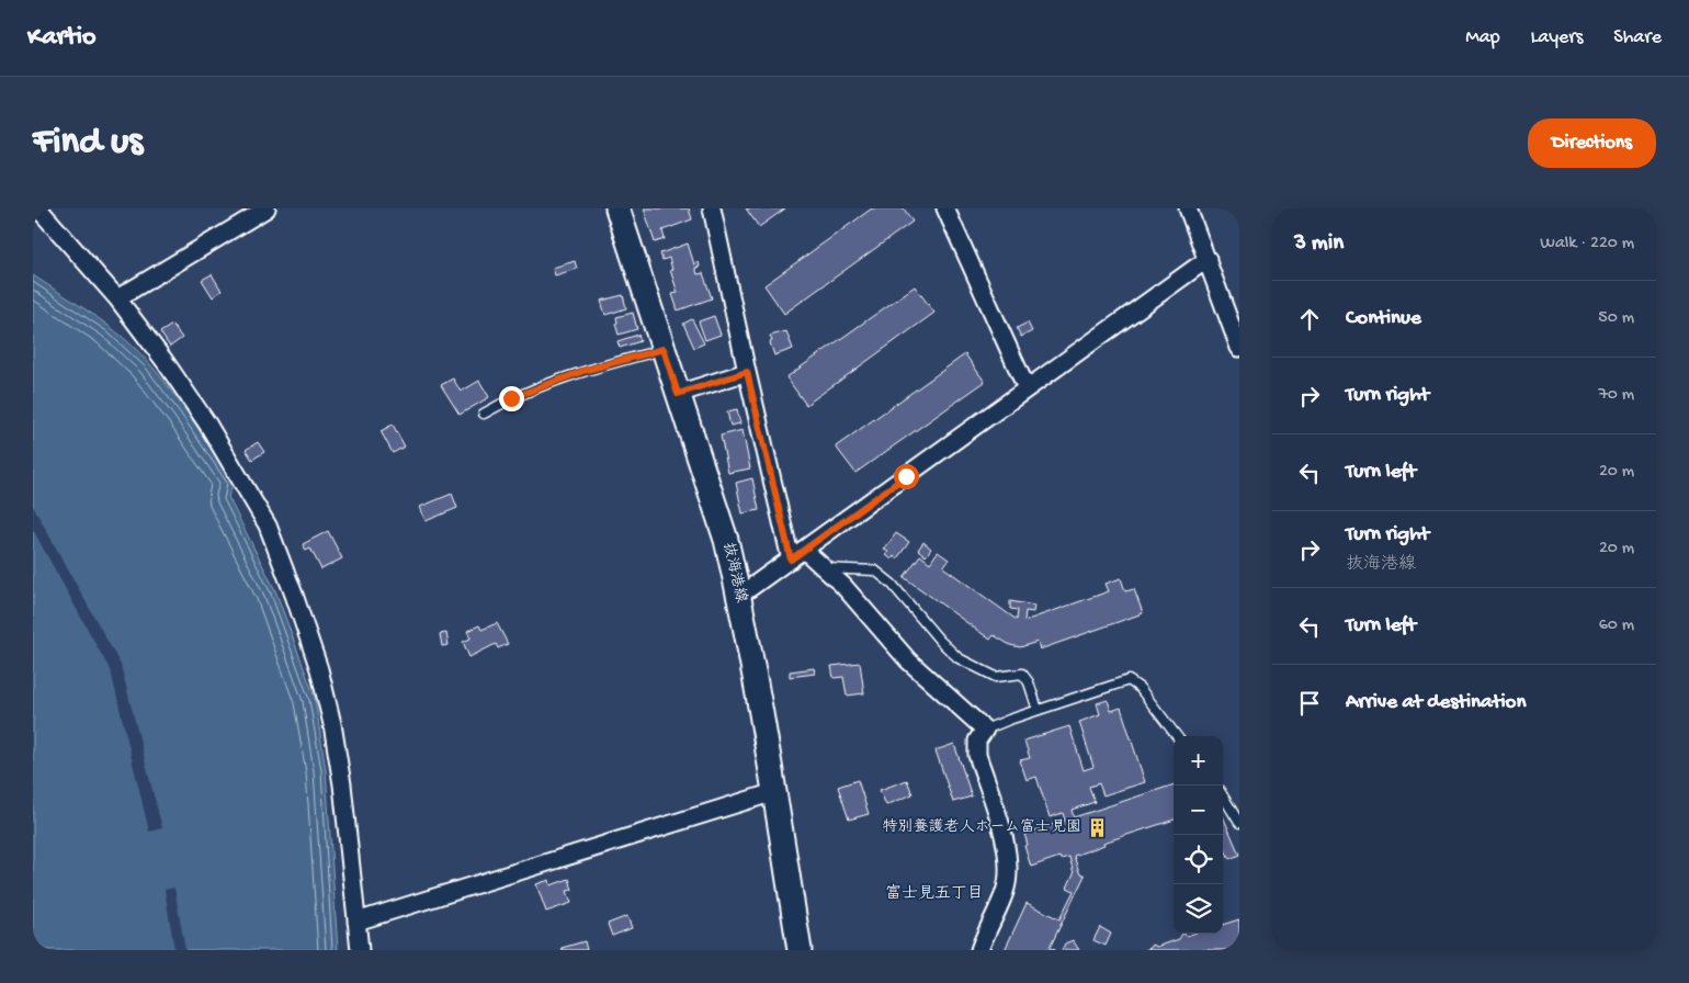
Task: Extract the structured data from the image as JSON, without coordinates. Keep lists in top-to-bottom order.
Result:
{
  "streets": {
    "main road": ["抜海港線"]
  },
  "districts": ["富士見五丁目"],
  "places": {
    "building": ["特別養護老人ホーム富士見園"]
  },
  "page": {
    "header": "Kartio",
    "nav": ["Map", "Layers", "Share"],
    "buttons": "Directions",
    "title": "Find us",
    "heading": ["3 min", "Walk · 220 m"],
    "list": [
      ["Continue", "50 m"],
      ["Turn right", "70 m"],
      ["Turn left", "20 m"],
      ["Turn right", "抜海港線", "20 m"],
      ["Turn left", "60 m"],
      "Arrive at destination"
    ],
    "map_buttons": ["+", "−"]
  }
}
